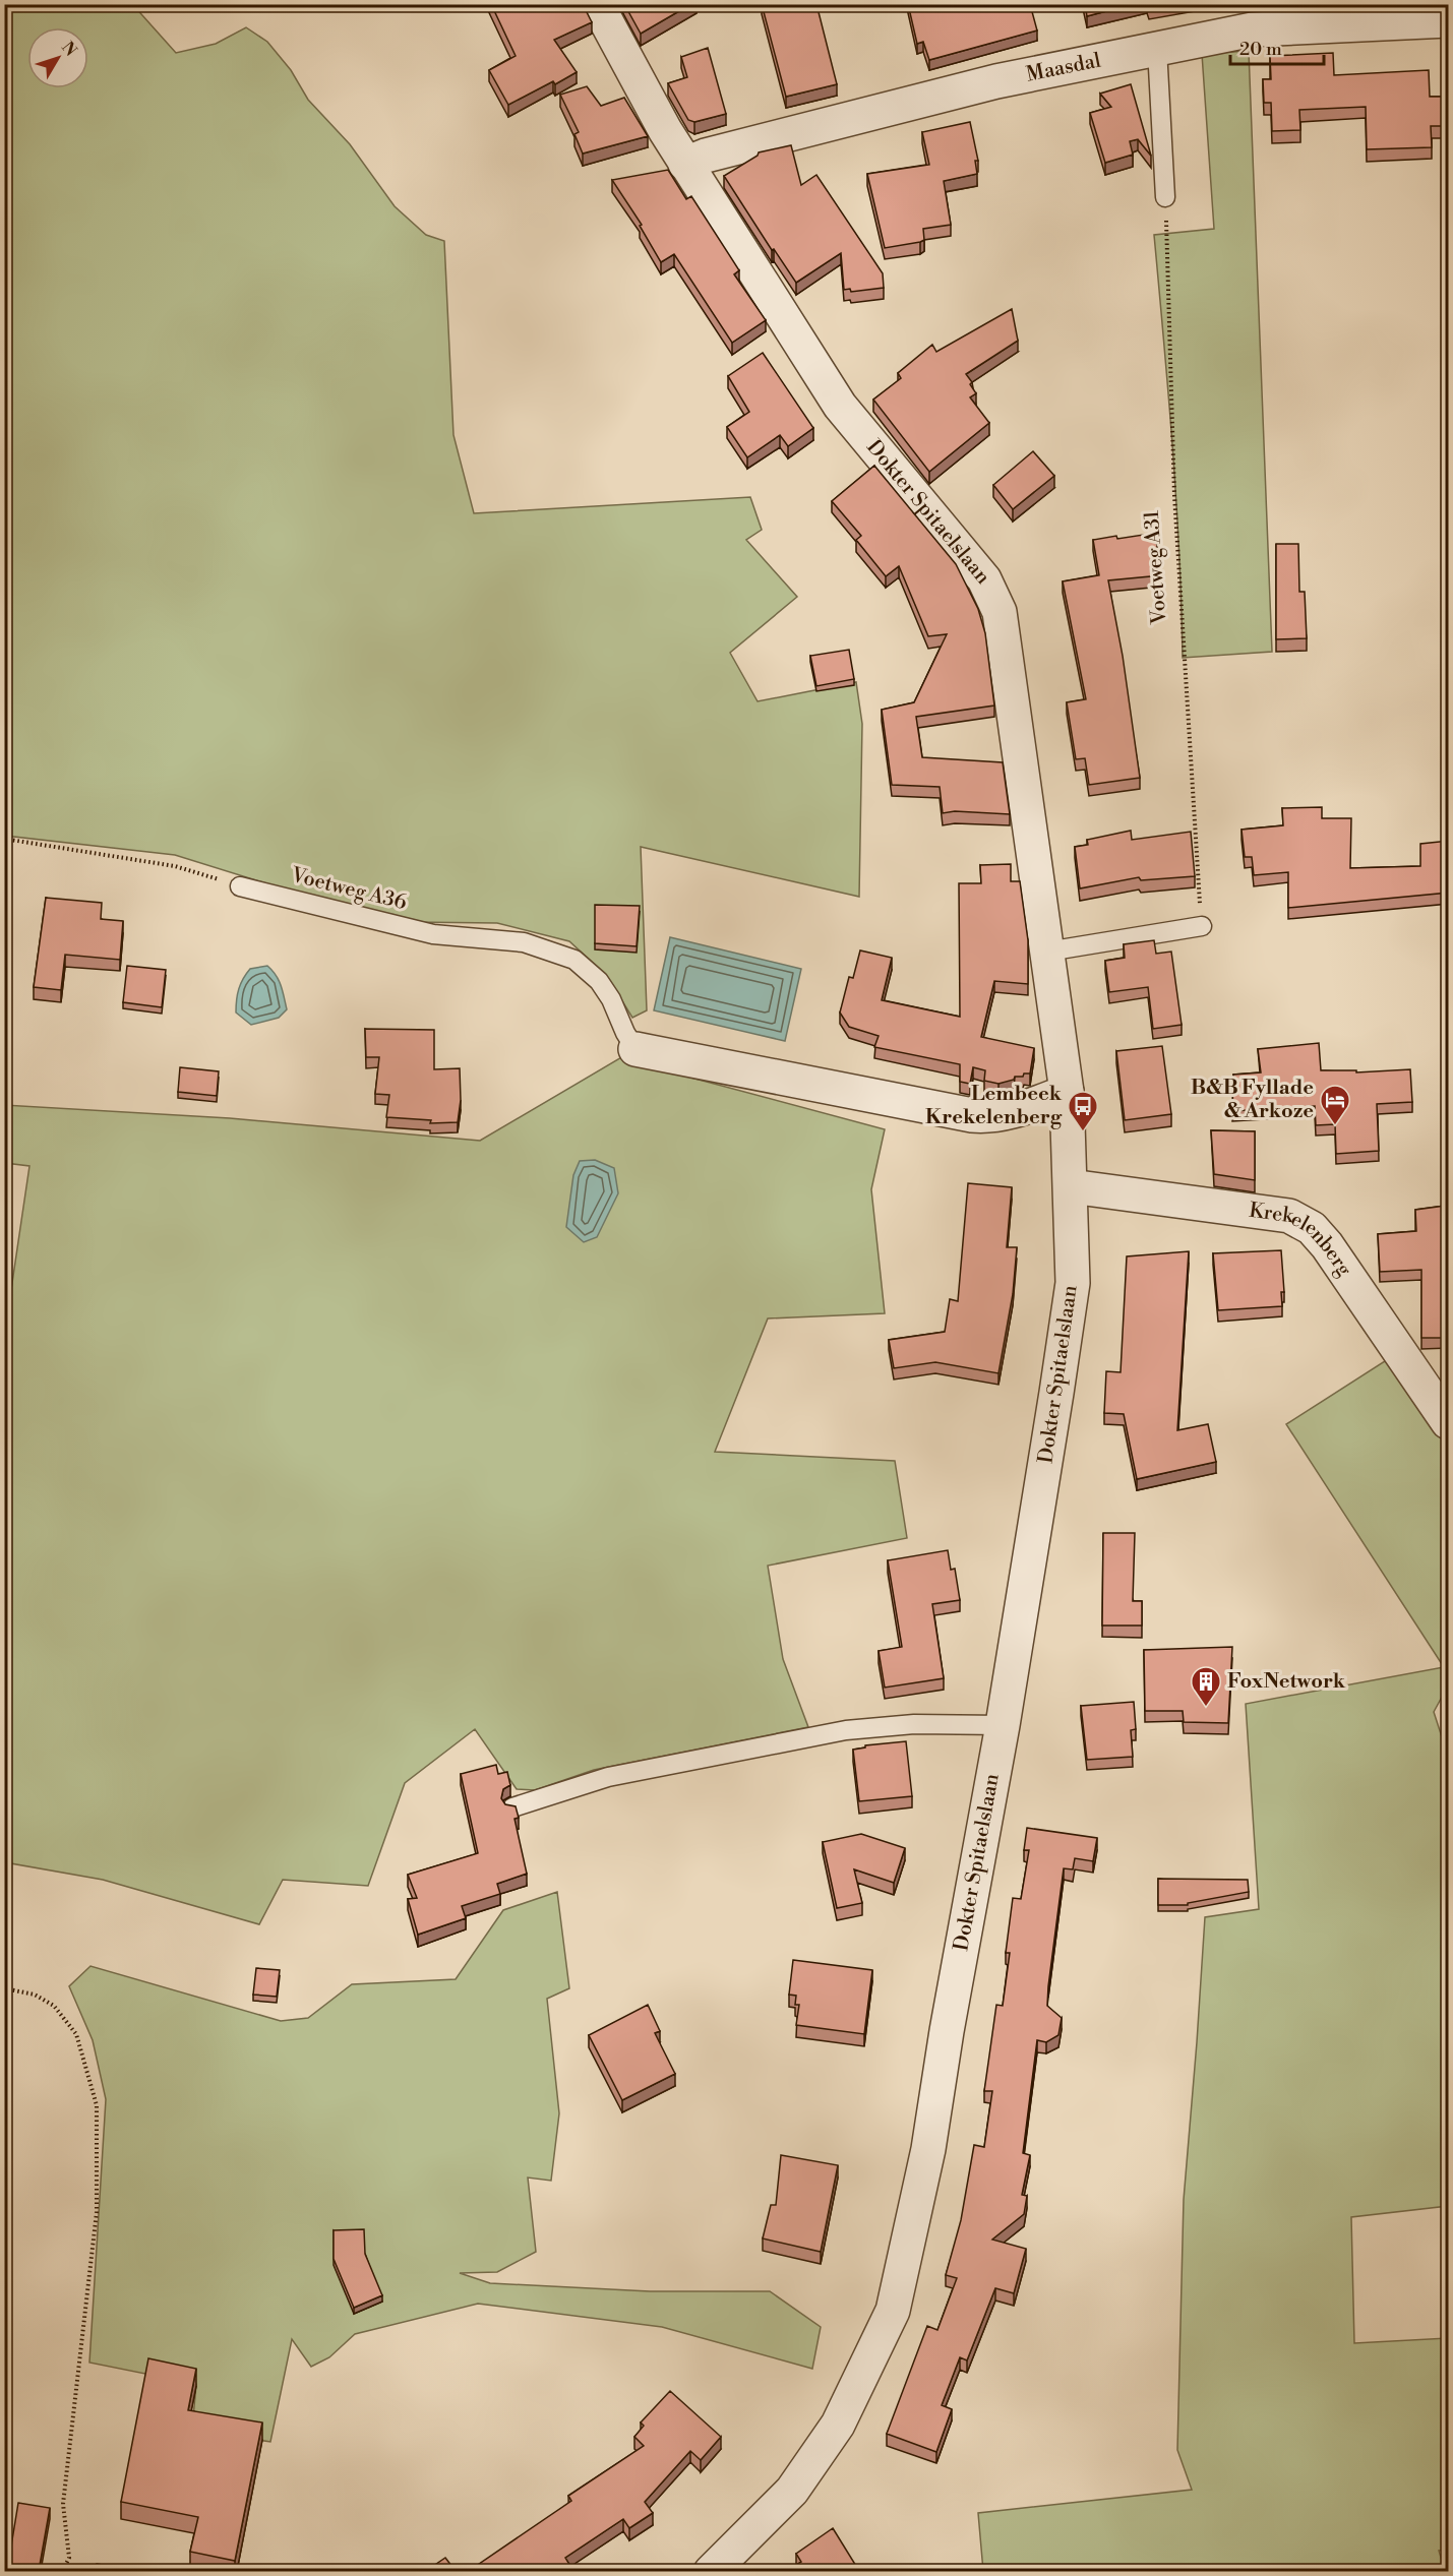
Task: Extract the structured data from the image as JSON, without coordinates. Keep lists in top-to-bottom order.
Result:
{
  "streets": {
    "street": ["Maasdal", "Dokter Spitaelslaan", "Krekelenberg"],
    "lane": ["Voetweg A36"],
    "path": ["Voetweg A31"]
  },
  "crossings": [
    ["Maasdal", "Dokter Spitaelslaan"],
    ["Dokter Spitaelslaan", "Krekelenberg"]
  ],
  "places": {
    "hotel": ["B&B Fyllade & Arkoze"],
    "bus stop": ["Lembeek Krekelenberg"],
    "building": ["FoxNetwork"]
  },
  "scale_bar": "20 m",
  "north": "top right"
}
